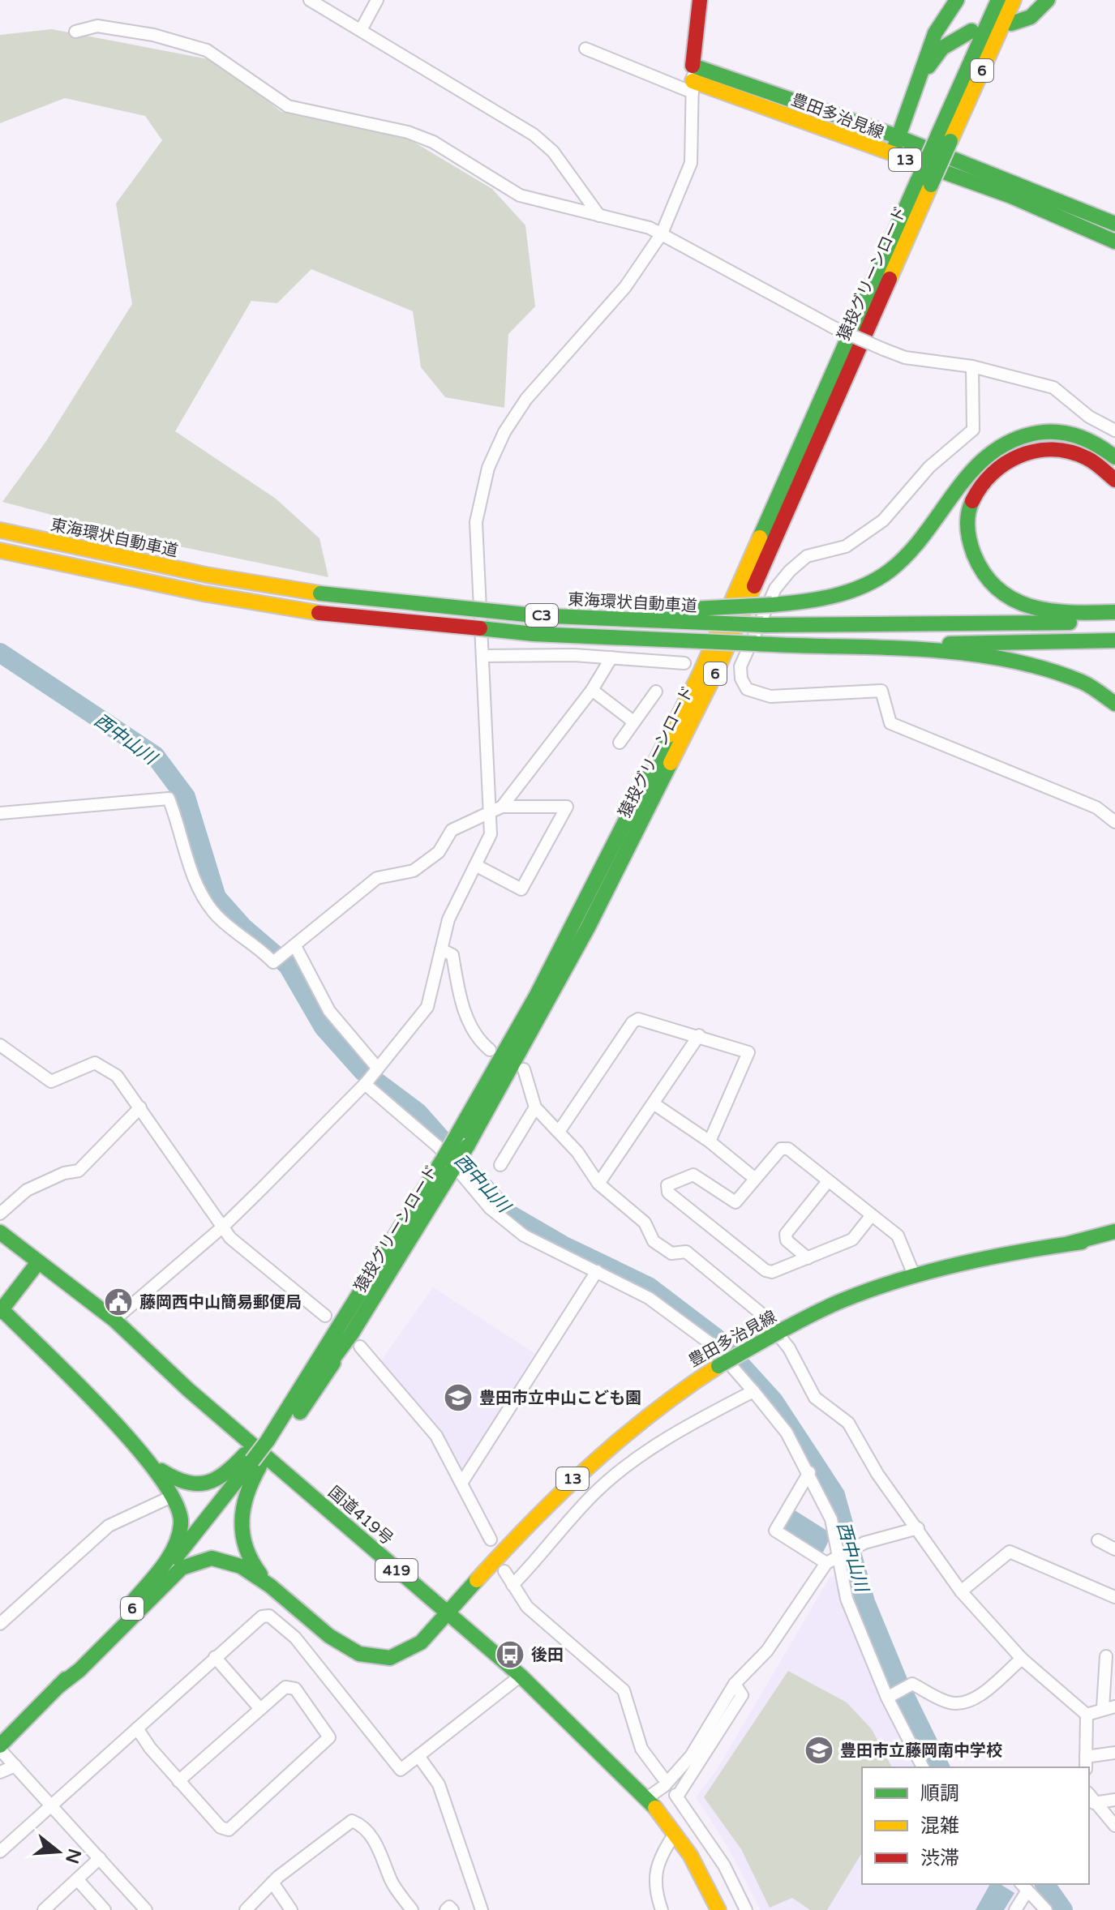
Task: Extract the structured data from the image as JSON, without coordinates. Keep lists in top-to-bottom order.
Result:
{
  "streets": {
    "main road": [
      "6",
      "豊田多治見線",
      "13",
      "猿投グリーンロード",
      "東海環状自動車道",
      "C3",
      "国道419号",
      "419"
    ]
  },
  "crossings": [
    ["豊田多治見線", "国道419号"]
  ],
  "water": ["西中山川"],
  "places": {
    "public building": ["藤岡西中山簡易郵便局"],
    "school or university": ["豊田市立中山こども園", "豊田市立藤岡南中学校"],
    "bus stop": ["後田"]
  },
  "legend": ["順調", "混雑", "渋滞"],
  "north": "right"
}
